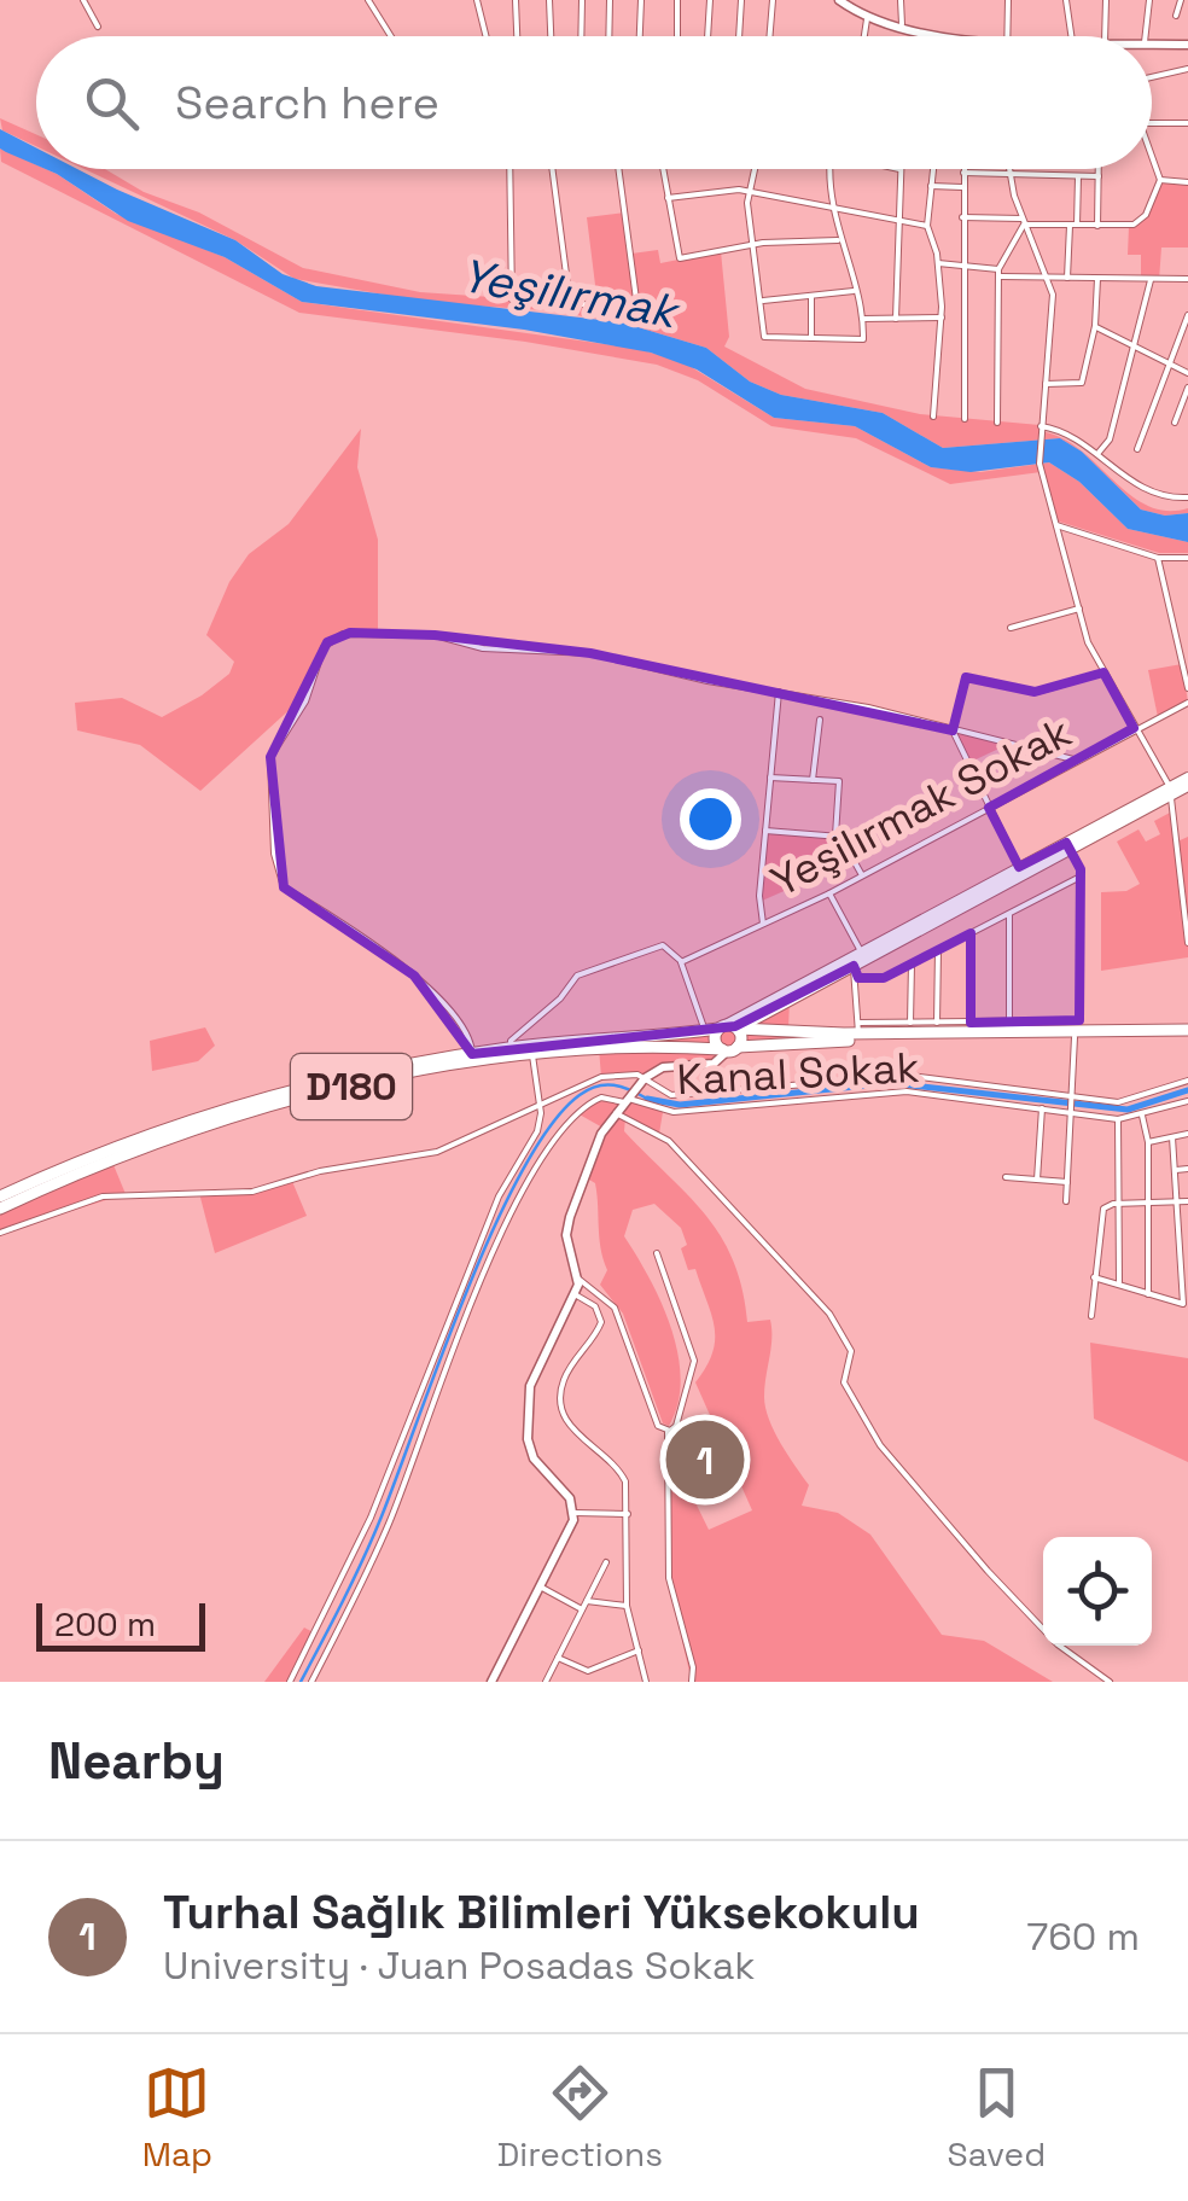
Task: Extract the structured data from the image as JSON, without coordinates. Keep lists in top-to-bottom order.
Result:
{
  "streets": {
    "highway": ["D180"],
    "street": ["Yeşilırmak Sokak", "Kanal Sokak"]
  },
  "crossings": [
    ["Yeşilırmak Sokak", "D180"]
  ],
  "water": ["Yeşilırmak"],
  "scale_bar": "200 m",
  "page": {
    "search": "Search here",
    "pins": "1",
    "scale": "200 m",
    "heading": "Nearby",
    "list": [
      {
        "mark": "1",
        "name": "Turhal Sağlık Bilimleri Yüksekokulu",
        "note": "University · Juan Posadas Sokak",
        "value": "760 m"
      }
    ],
    "nav": ["Map", "Directions", "Saved"]
  }
}
